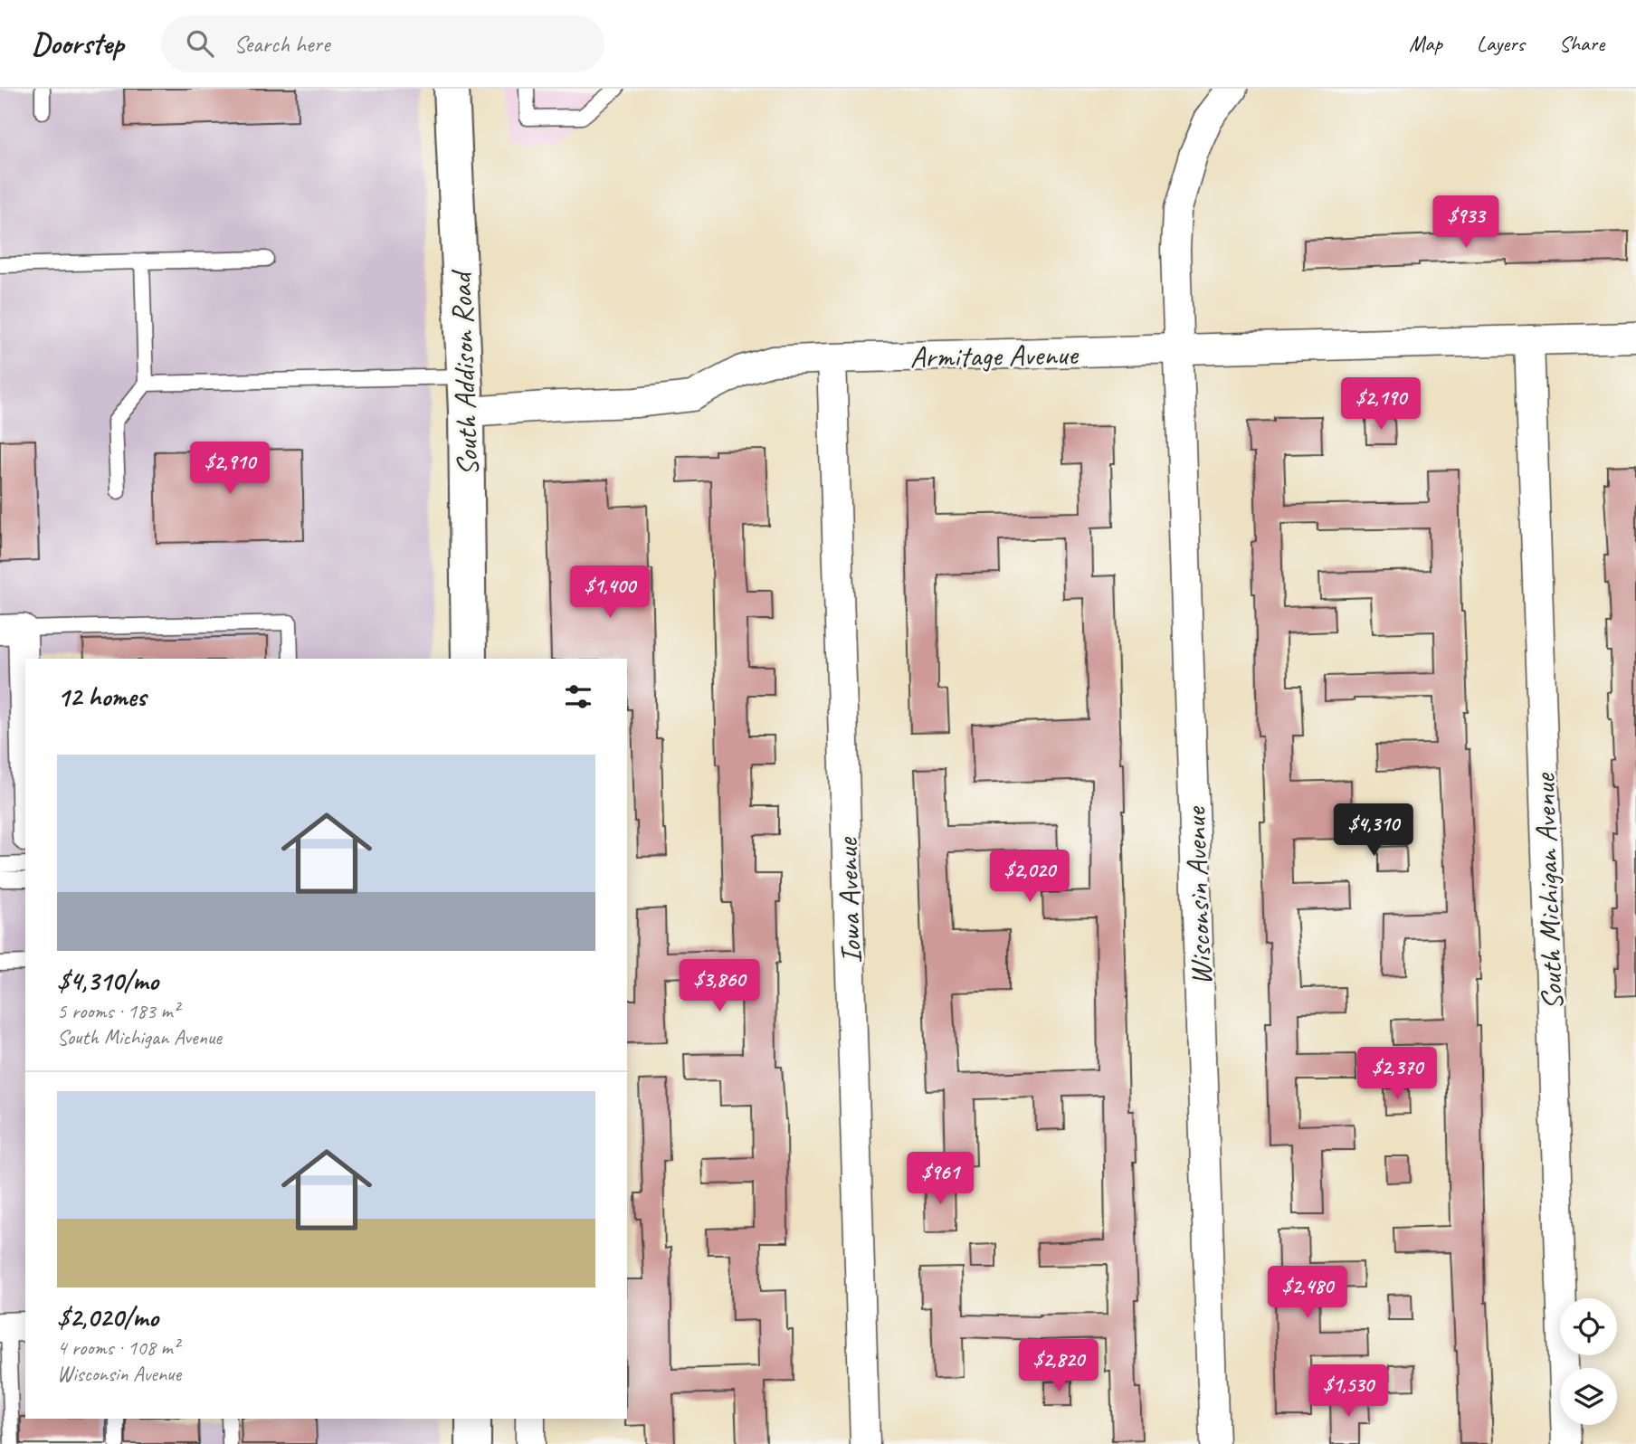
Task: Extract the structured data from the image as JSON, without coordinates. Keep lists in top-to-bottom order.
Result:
{
  "streets": {
    "street": [
      "Armitage Avenue",
      "South Addison Road",
      "South Michigan Avenue",
      "Wisconsin Avenue",
      "Iowa Avenue"
    ]
  },
  "crossings": [
    ["Armitage Avenue", "South Addison Road"],
    ["Armitage Avenue", "South Michigan Avenue"],
    ["Armitage Avenue", "Wisconsin Avenue"],
    ["Armitage Avenue", "Iowa Avenue"]
  ],
  "page": {
    "header": "Doorstep",
    "search": "Search here",
    "nav": ["Map", "Layers", "Share"],
    "price": [
      "$933",
      "$2,190",
      "$2,910",
      "$1,400",
      "$4,310",
      "$2,020",
      "$3,860",
      "$2,370",
      "$961",
      "$2,480",
      "$2,820",
      "$1,530"
    ],
    "heading": "12 homes",
    "list": [
      {
        "name": "$4,310/mo",
        "note": "5 rooms · 183 m² · South Michigan Avenue"
      },
      {
        "name": "$2,020/mo",
        "note": "4 rooms · 108 m² · Wisconsin Avenue"
      }
    ]
  }
}
